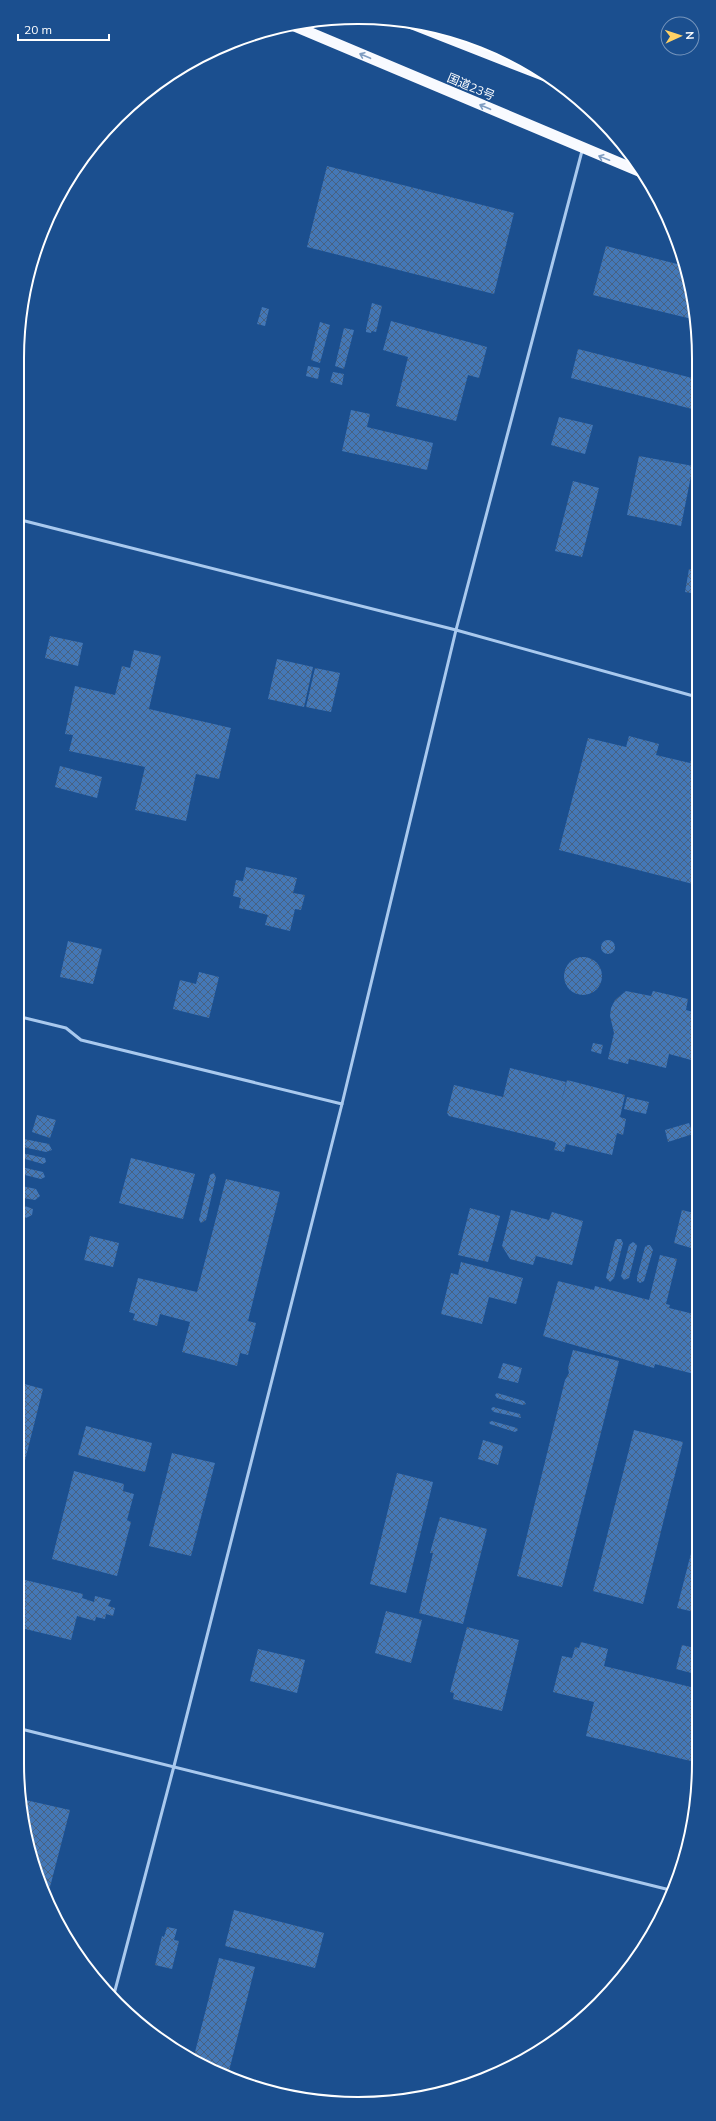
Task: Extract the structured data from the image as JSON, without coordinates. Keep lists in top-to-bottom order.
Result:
{
  "streets": {
    "highway": ["国道23号"]
  },
  "one_way": ["国道23号"],
  "scale_bar": "20 m",
  "north": "right"
}
